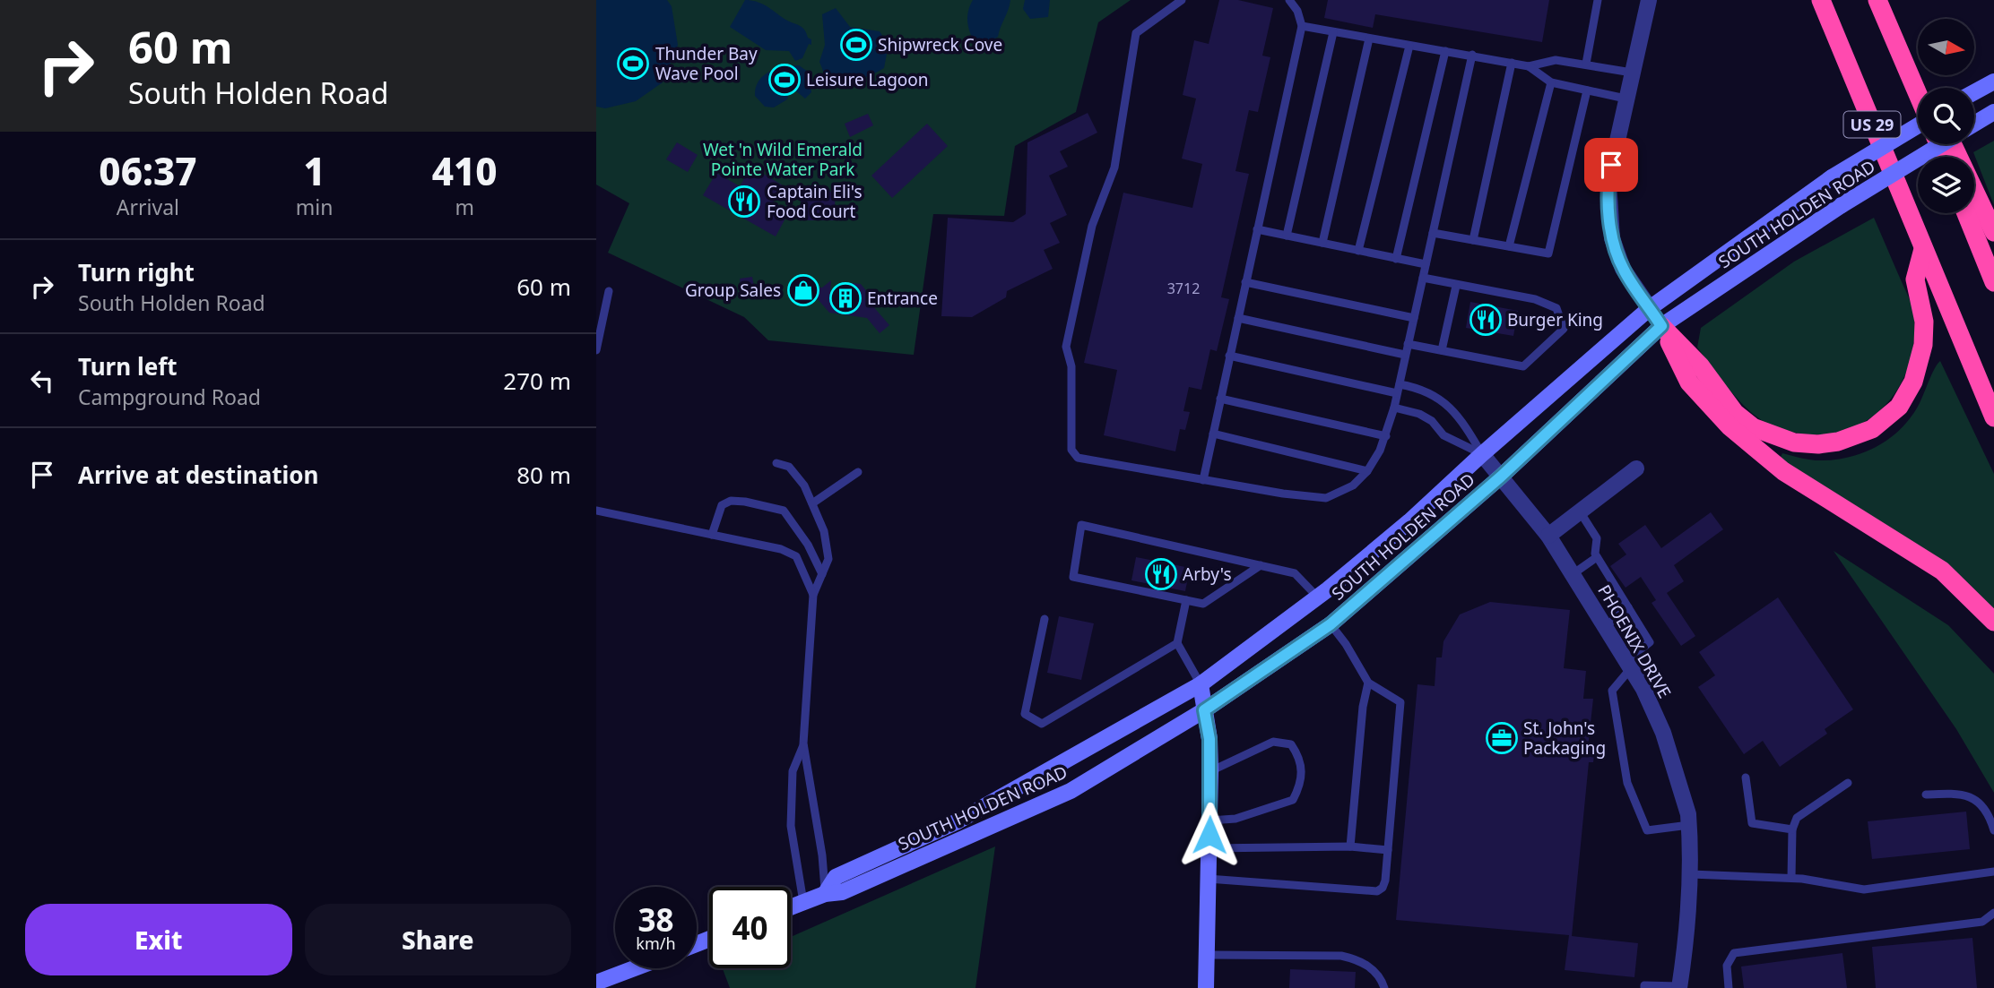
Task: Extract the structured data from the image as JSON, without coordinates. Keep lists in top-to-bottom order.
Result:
{
  "streets": {
    "highway": ["US 29"],
    "street": ["SOUTH HOLDEN ROAD", "PHOENIX DRIVE"]
  },
  "crossings": [
    ["SOUTH HOLDEN ROAD", "PHOENIX DRIVE"]
  ],
  "parks": ["Wet 'n Wild Emerald Pointe Water Park"],
  "places": {
    "sports": ["Shipwreck Cove", "Thunder Bay Wave Pool", "Leisure Lagoon"],
    "restaurant": ["Captain Eli's Food Court", "Burger King", "Arby's"],
    "shop": ["Group Sales"],
    "building": ["Entrance"],
    "office": ["St. John's Packaging"]
  },
  "house_numbers": ["3712"],
  "north": "right",
  "page": {
    "turn": ["60 m", "South Holden Road"],
    "eta": [
      "06:37",
      "Arrival",
      "1",
      "min",
      "410",
      "m"
    ],
    "list": [
      {
        "name": "Turn right",
        "note": "South Holden Road",
        "value": "60 m"
      },
      {
        "name": "Turn left",
        "note": "Campground Road",
        "value": "270 m"
      },
      {
        "name": "Arrive at destination",
        "value": "80 m"
      }
    ],
    "speed": "38 km/h",
    "limit": "40",
    "buttons": ["Exit", "Share"]
  }
}
